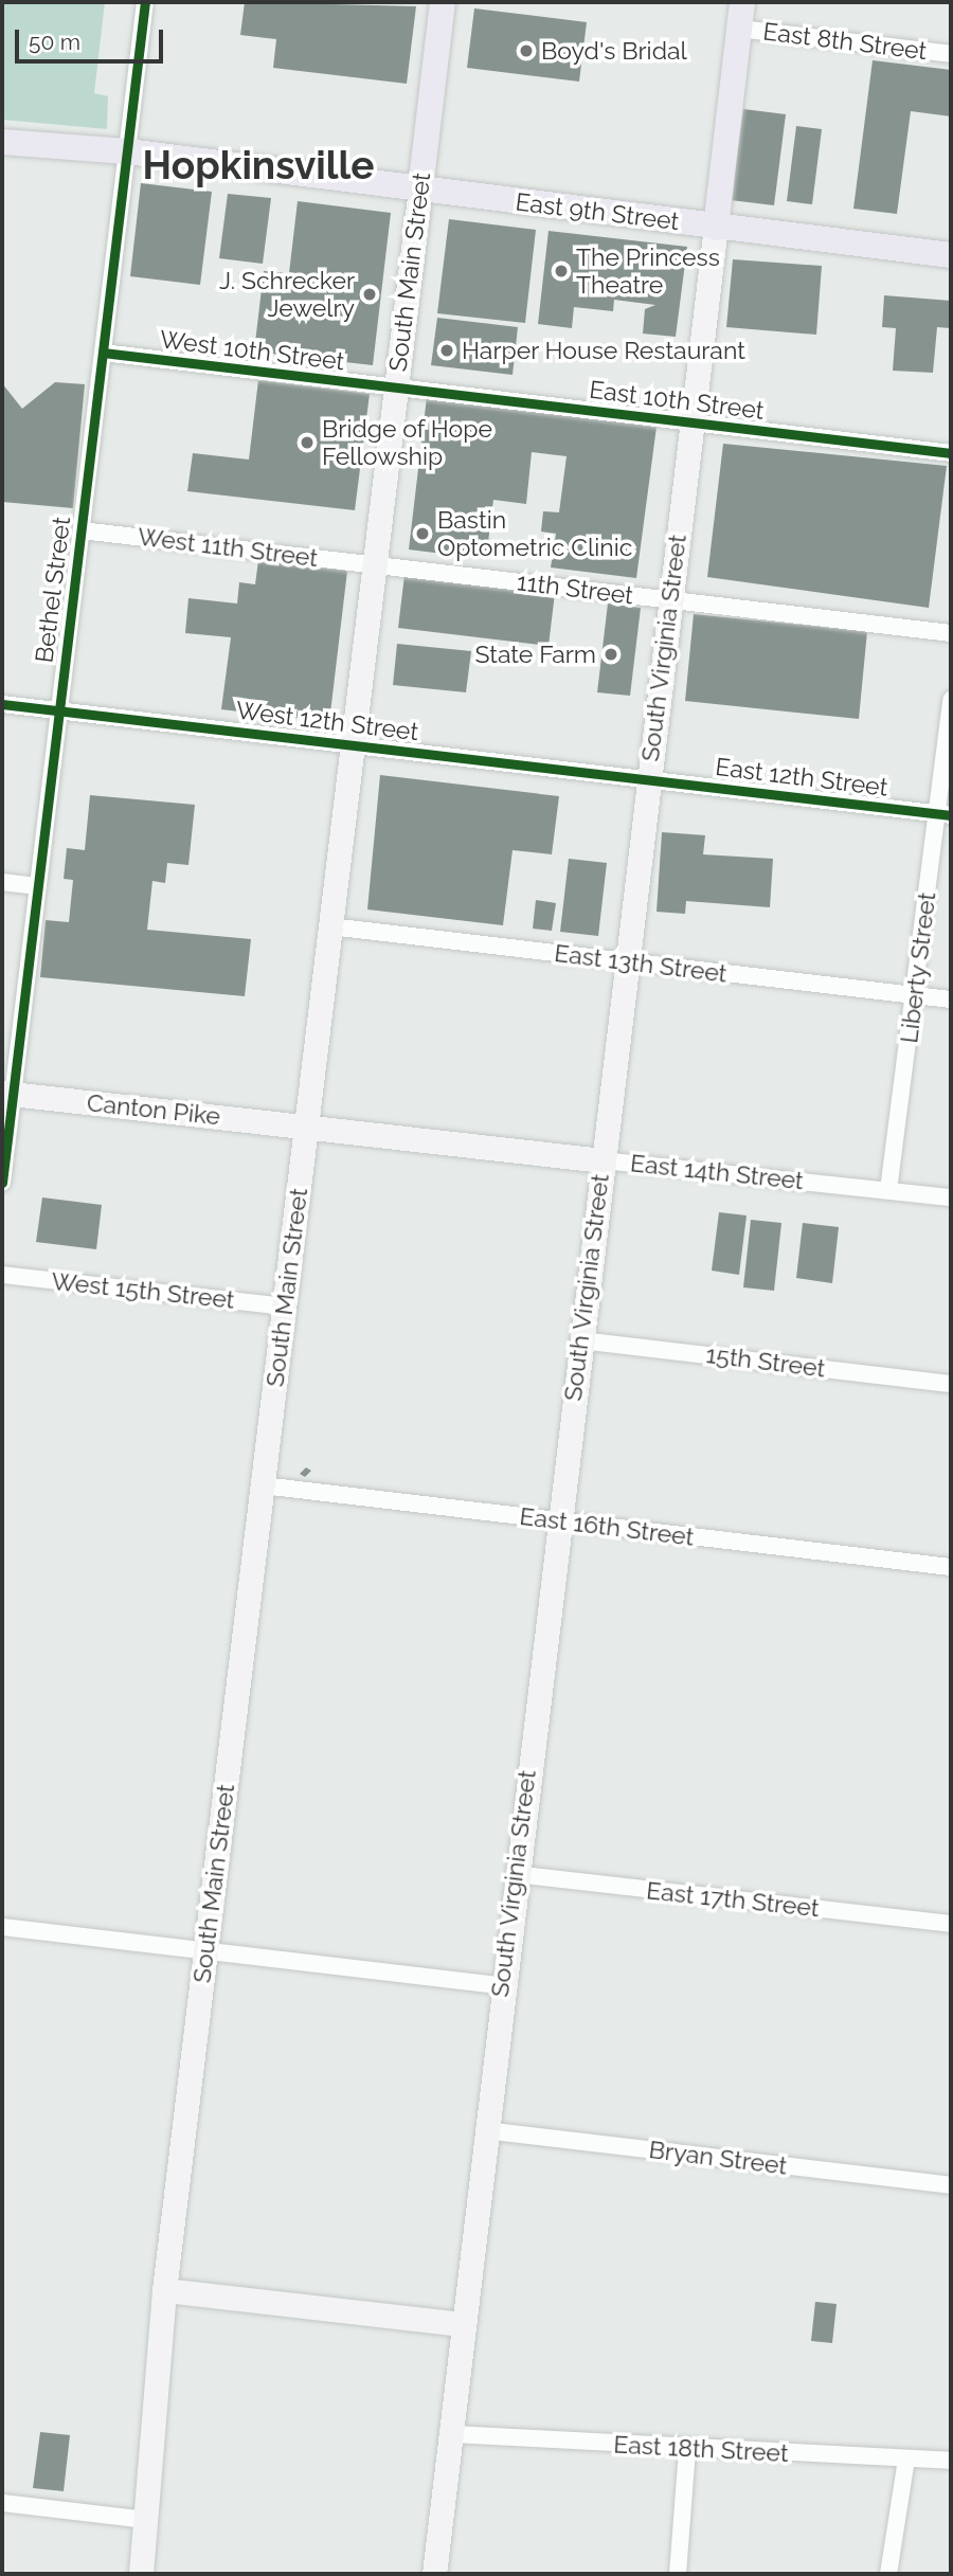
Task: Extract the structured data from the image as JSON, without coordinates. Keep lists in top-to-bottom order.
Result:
{
  "streets": {
    "main road": [
      "East 9th Street",
      "South Main Street",
      "South Virginia Street",
      "Canton Pike",
      "East 14th Street"
    ],
    "street": [
      "East 8th Street",
      "West 10th Street",
      "East 10th Street",
      "West 11th Street",
      "11th Street",
      "Bethel Street",
      "West 12th Street",
      "East 12th Street",
      "East 13th Street",
      "Liberty Street",
      "West 15th Street",
      "15th Street",
      "East 16th Street",
      "East 17th Street",
      "Bryan Street",
      "East 18th Street"
    ]
  },
  "crossings": [
    ["East 8th Street", "South Virginia Street"],
    ["East 9th Street", "South Main Street"],
    ["East 9th Street", "Bethel Street"],
    ["East 9th Street", "South Virginia Street"],
    ["South Main Street", "West 10th Street"],
    ["South Main Street", "East 10th Street"],
    ["South Main Street", "West 11th Street"],
    ["South Main Street", "11th Street"],
    ["South Main Street", "West 12th Street"],
    ["South Main Street", "East 13th Street"],
    ["South Main Street", "Canton Pike"],
    ["South Main Street", "East 14th Street"],
    ["South Main Street", "West 15th Street"],
    ["South Main Street", "East 16th Street"],
    ["West 10th Street", "East 10th Street"],
    ["West 10th Street", "Bethel Street"],
    ["East 10th Street", "South Virginia Street"],
    ["West 11th Street", "11th Street"],
    ["West 11th Street", "Bethel Street"],
    ["11th Street", "South Virginia Street"],
    ["Bethel Street", "West 12th Street"],
    ["Bethel Street", "Canton Pike"],
    ["South Virginia Street", "West 12th Street"],
    ["South Virginia Street", "East 12th Street"],
    ["South Virginia Street", "East 13th Street"],
    ["South Virginia Street", "East 14th Street"],
    ["South Virginia Street", "15th Street"],
    ["South Virginia Street", "East 16th Street"],
    ["South Virginia Street", "East 17th Street"],
    ["South Virginia Street", "Bryan Street"],
    ["South Virginia Street", "East 18th Street"],
    ["West 12th Street", "East 12th Street"],
    ["East 12th Street", "Liberty Street"],
    ["East 13th Street", "Liberty Street"],
    ["Liberty Street", "East 14th Street"],
    ["Canton Pike", "East 14th Street"]
  ],
  "districts": ["Hopkinsville"],
  "places": [
    "Boyd's Bridal",
    "The Princess Theatre",
    "J. Schrecker Jewelry",
    "Harper House Restaurant",
    "Bridge of Hope Fellowship",
    "Bastin Optometric Clinic",
    "State Farm"
  ],
  "scale_bar": "50 m"
}
